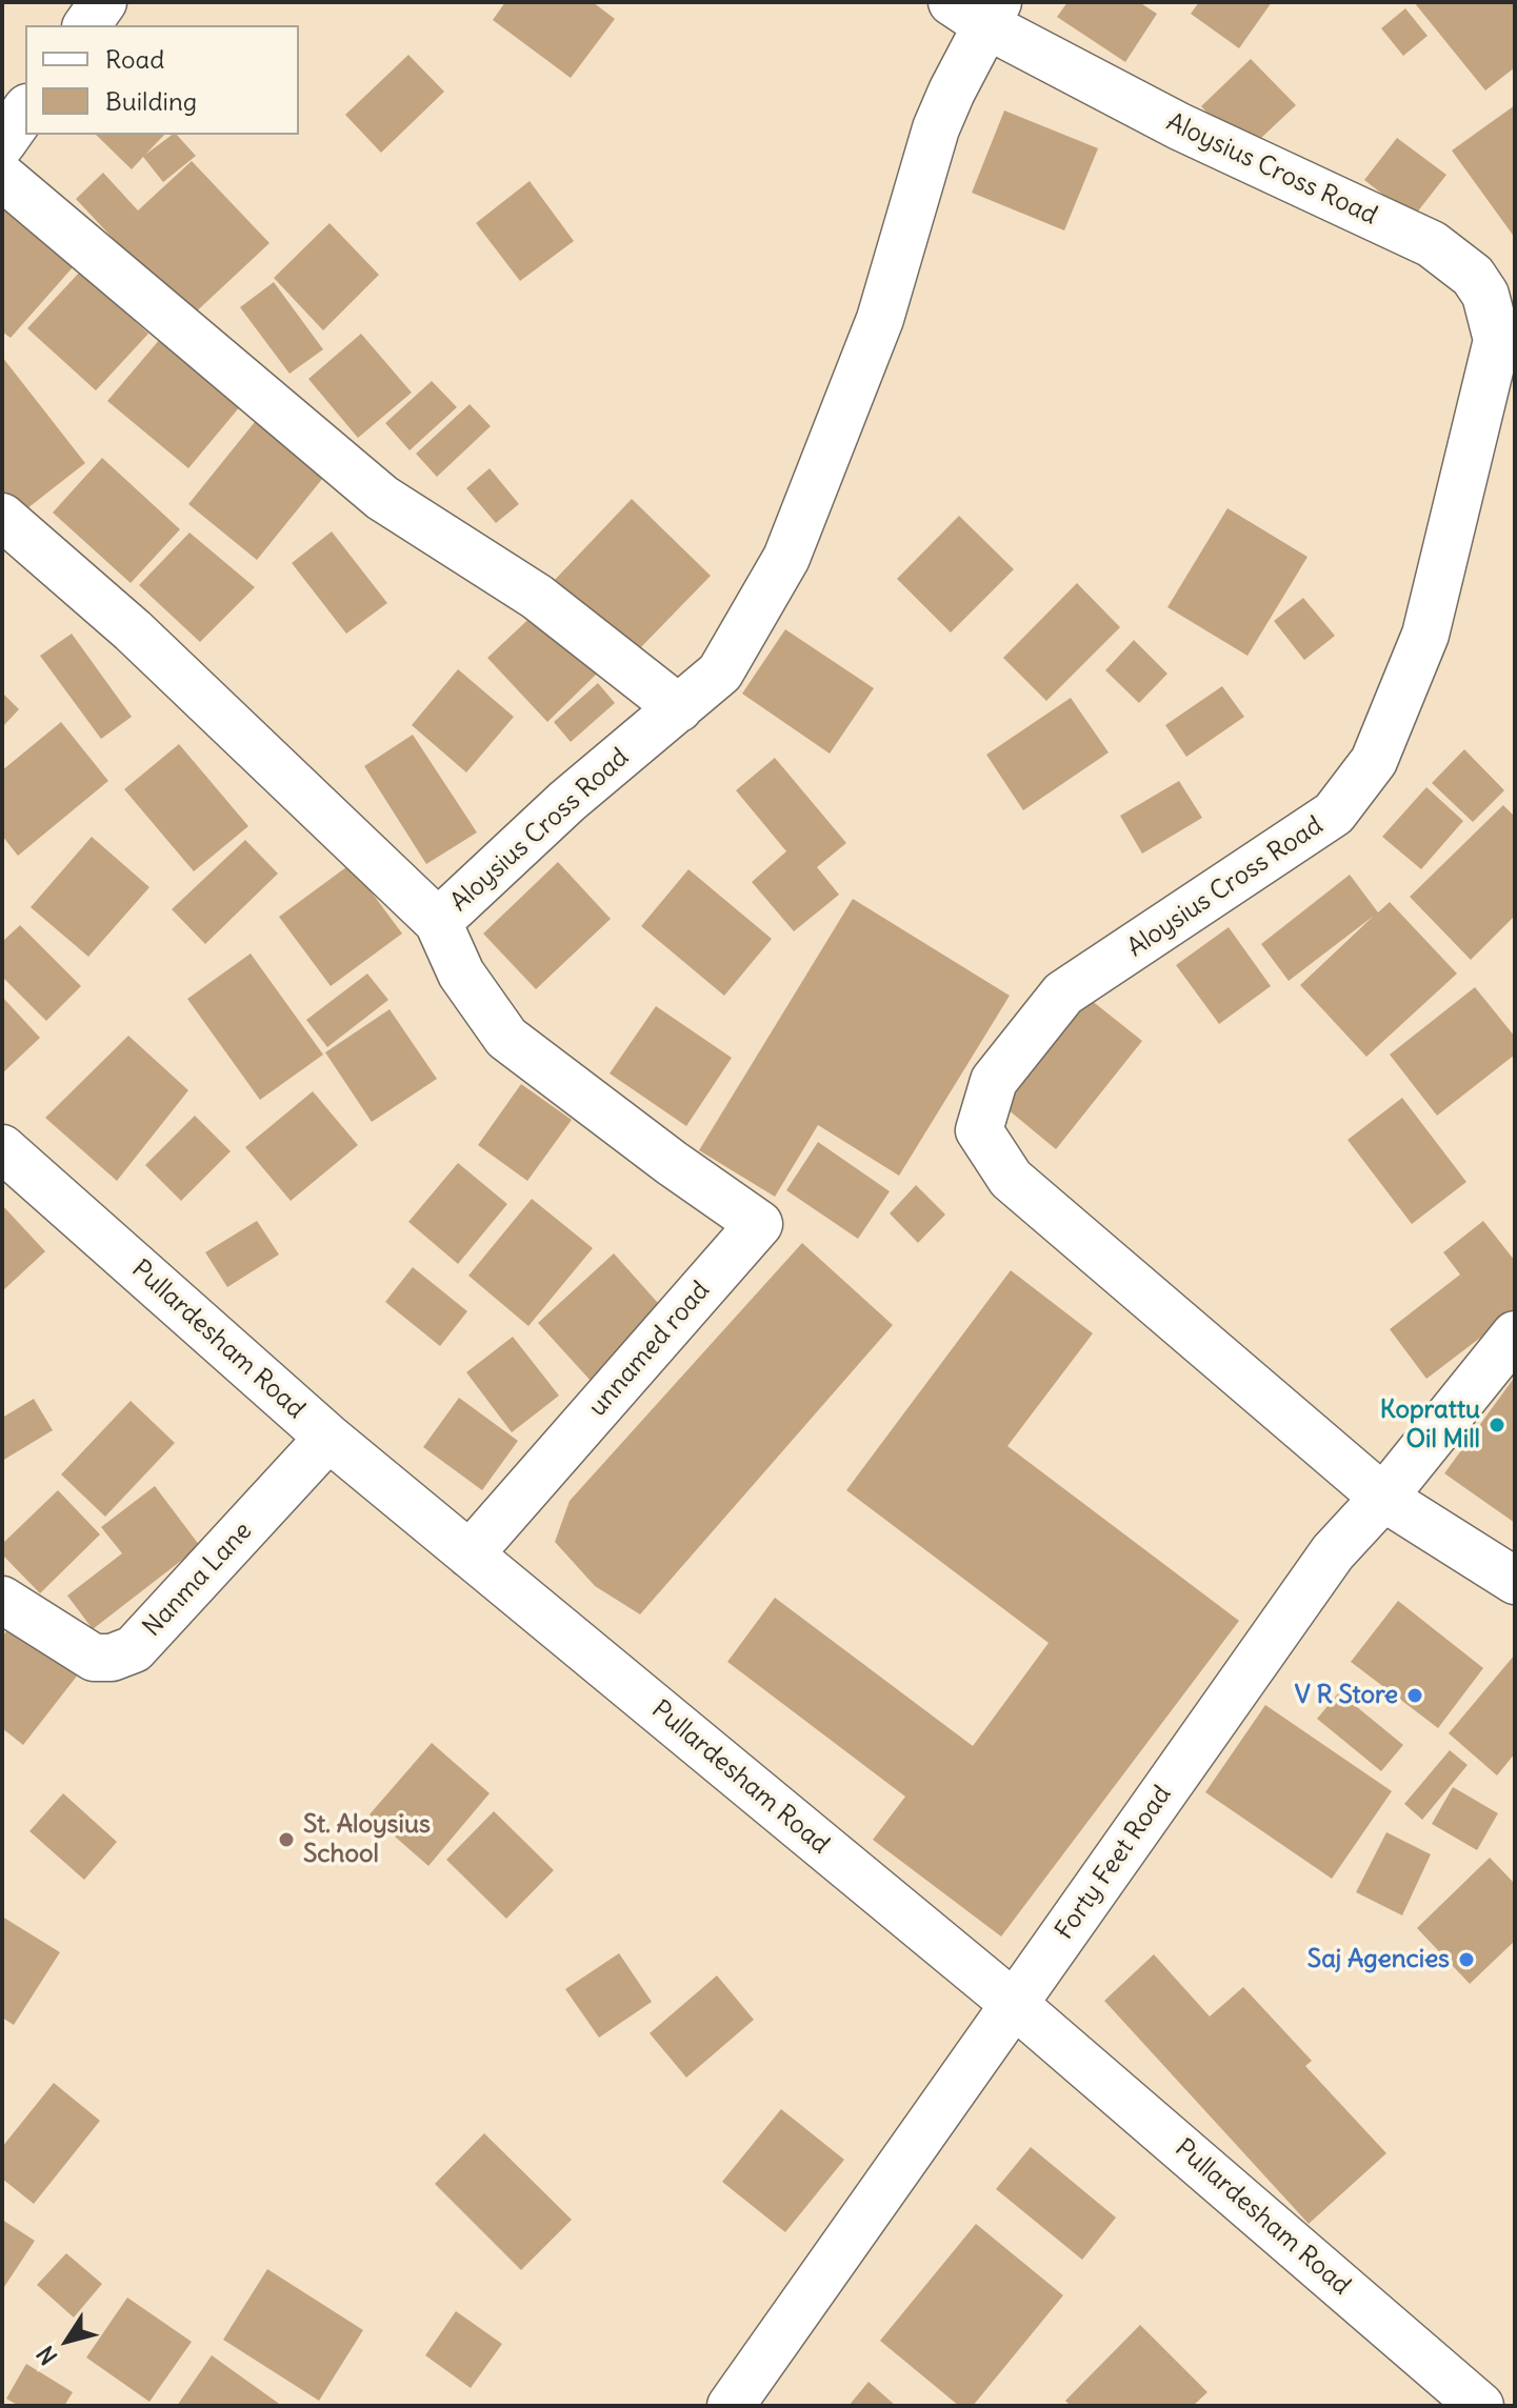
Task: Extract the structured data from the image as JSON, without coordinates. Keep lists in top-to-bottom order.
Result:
{
  "streets": {
    "street": [
      "Aloysius Cross Road",
      "Pullardesham Road",
      "unnamed road",
      "Nanma Lane",
      "Forty Feet Road"
    ]
  },
  "crossings": [
    ["Aloysius Cross Road", "unnamed road"],
    ["Aloysius Cross Road", "Forty Feet Road"],
    ["Pullardesham Road", "unnamed road"],
    ["Pullardesham Road", "Nanma Lane"],
    ["Pullardesham Road", "Forty Feet Road"]
  ],
  "places": [
    "Koprattu Oil Mill",
    "V R Store",
    "St. Aloysius School",
    "Saj Agencies"
  ],
  "legend": ["Road", "Building"],
  "north": "bottom left"
}
